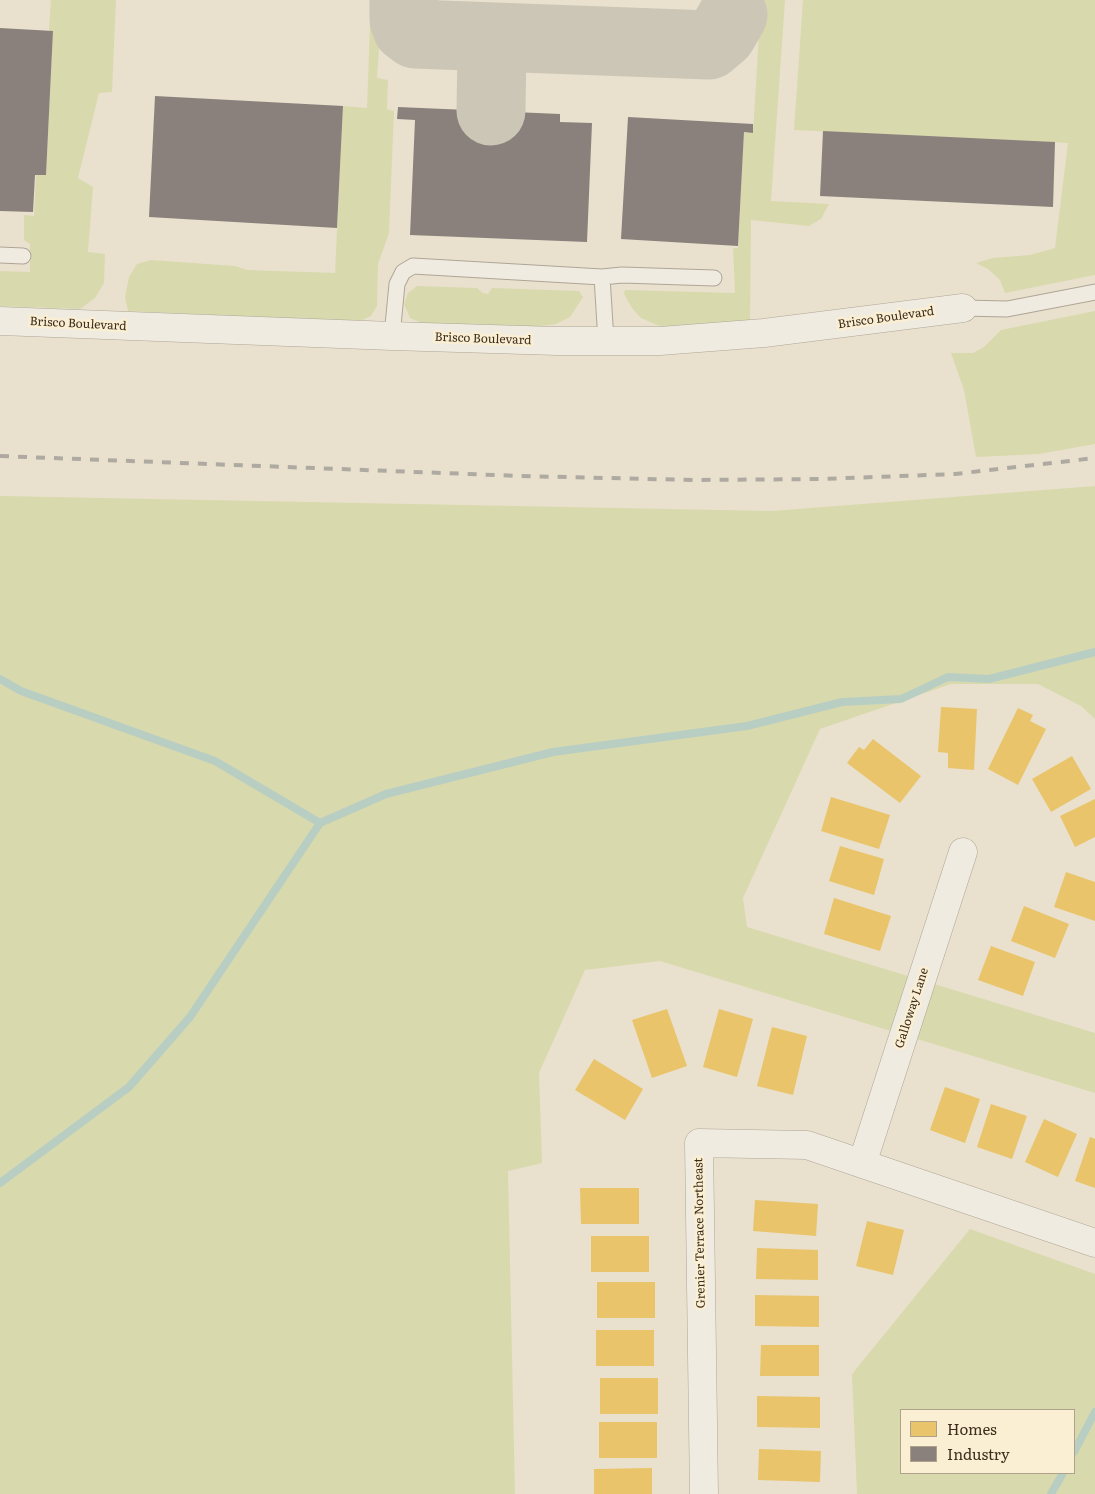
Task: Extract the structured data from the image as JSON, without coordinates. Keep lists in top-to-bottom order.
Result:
{
  "streets": {
    "street": ["Brisco Boulevard", "Galloway Lane", "Grenier Terrace Northeast"]
  },
  "crossings": [
    ["Galloway Lane", "Grenier Terrace Northeast"]
  ],
  "legend": ["Homes", "Industry"]
}
